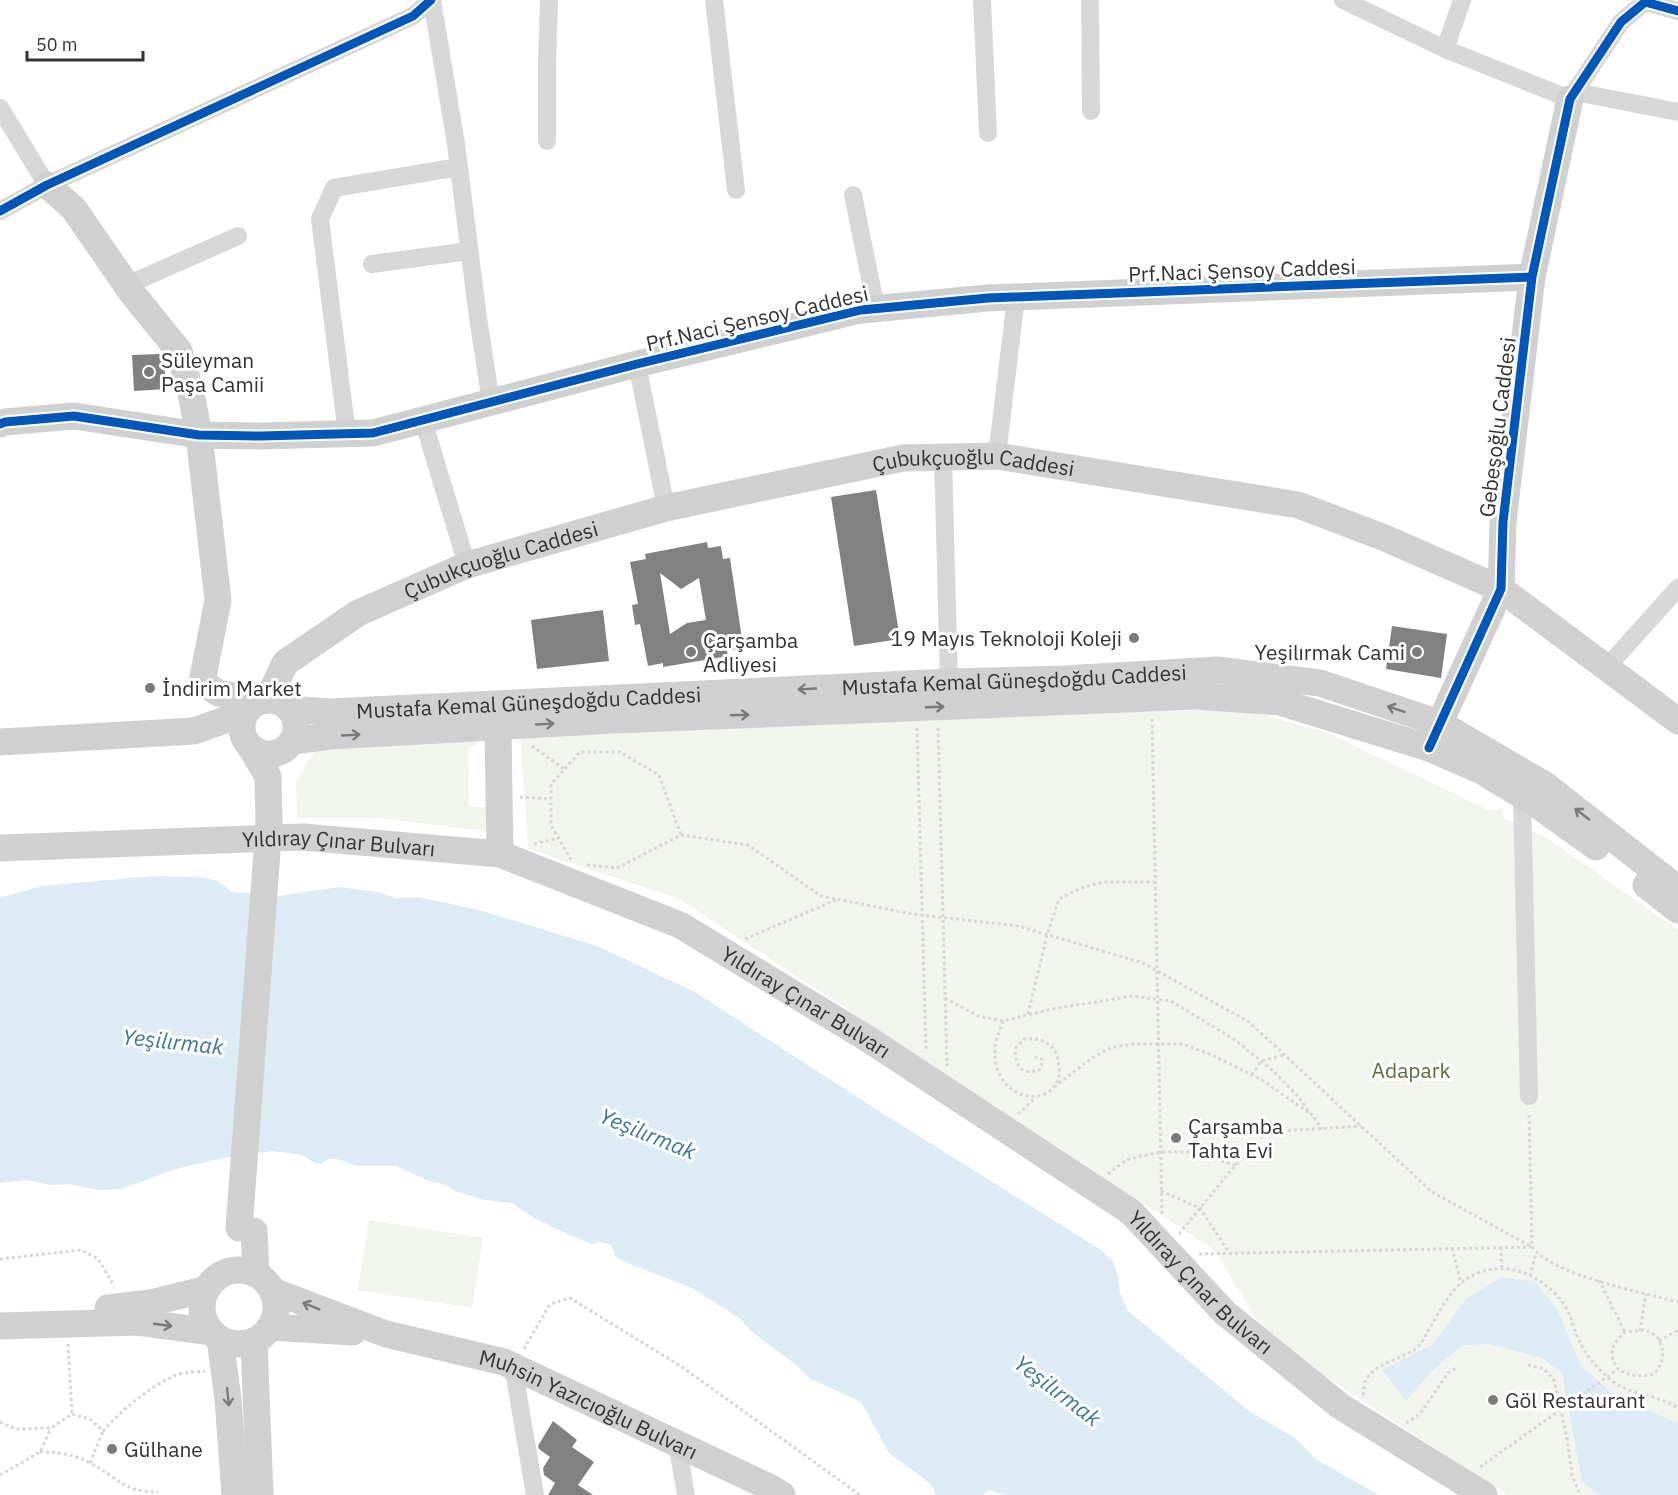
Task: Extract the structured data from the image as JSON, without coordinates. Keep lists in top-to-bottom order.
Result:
{
  "streets": {
    "main road": [
      "Prf.Naci Şensoy Caddesi",
      "Gebeşoğlu Caddesi",
      "Çubukçuoğlu Caddesi",
      "Mustafa Kemal Güneşdoğdu Caddesi",
      "Yıldıray Çınar Bulvarı",
      "Muhsin Yazıcıoğlu Bulvarı"
    ]
  },
  "crossings": [
    ["Prf.Naci Şensoy Caddesi", "Gebeşoğlu Caddesi"],
    ["Gebeşoğlu Caddesi", "Çubukçuoğlu Caddesi"],
    ["Gebeşoğlu Caddesi", "Mustafa Kemal Güneşdoğdu Caddesi"],
    ["Çubukçuoğlu Caddesi", "Mustafa Kemal Güneşdoğdu Caddesi"]
  ],
  "water": ["Yeşilırmak"],
  "parks": ["Adapark"],
  "places": [
    "Süleyman Paşa Camii",
    "19 Mayıs Teknoloji Koleji",
    "Çarşamba Adliyesi",
    "Yeşilırmak Cami",
    "İndirim Market",
    "Çarşamba Tahta Evi",
    "Göl Restaurant",
    "Gülhane"
  ],
  "scale_bar": "50 m"
}
